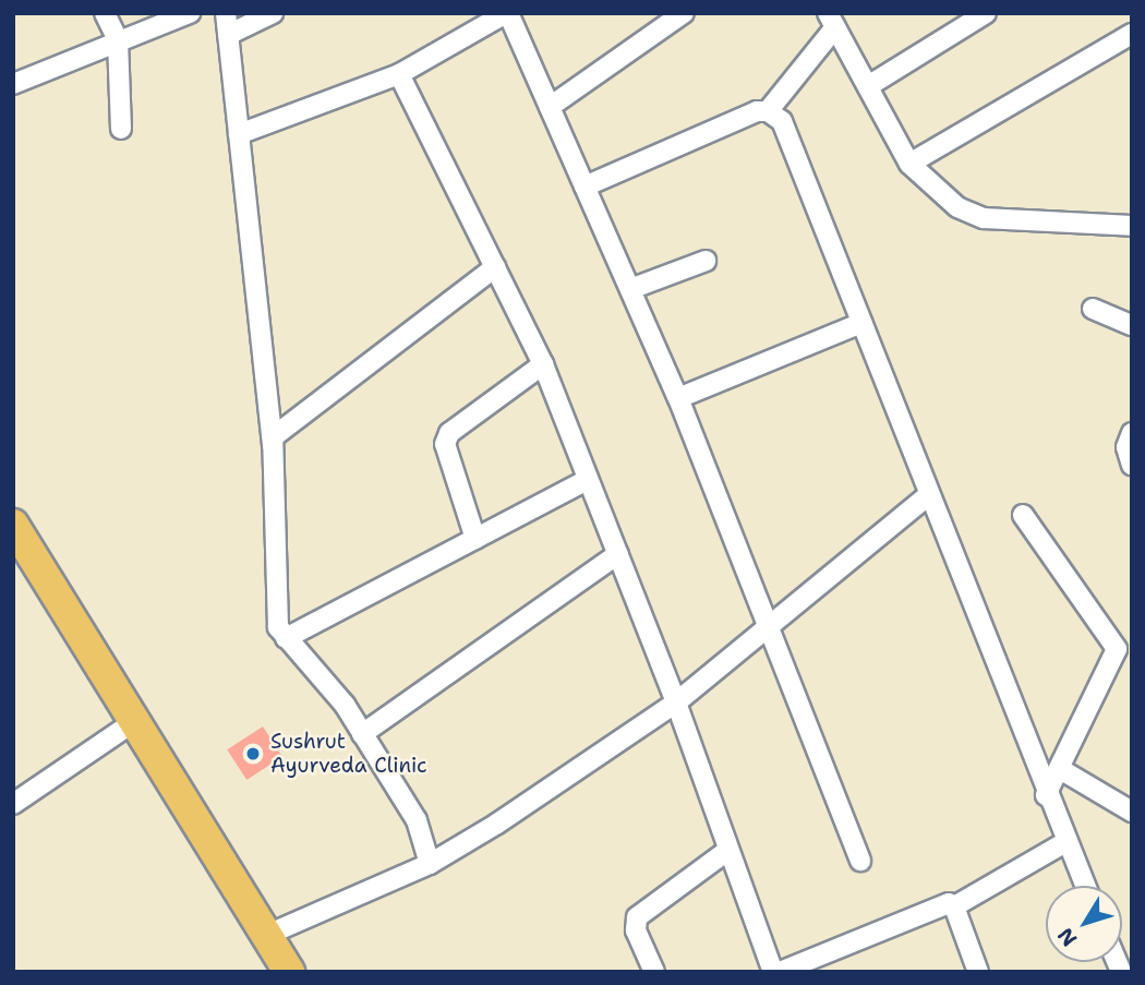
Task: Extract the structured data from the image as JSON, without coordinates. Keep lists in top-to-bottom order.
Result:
{
  "places": ["Sushrut Ayurveda Clinic"],
  "north": "bottom left"
}
